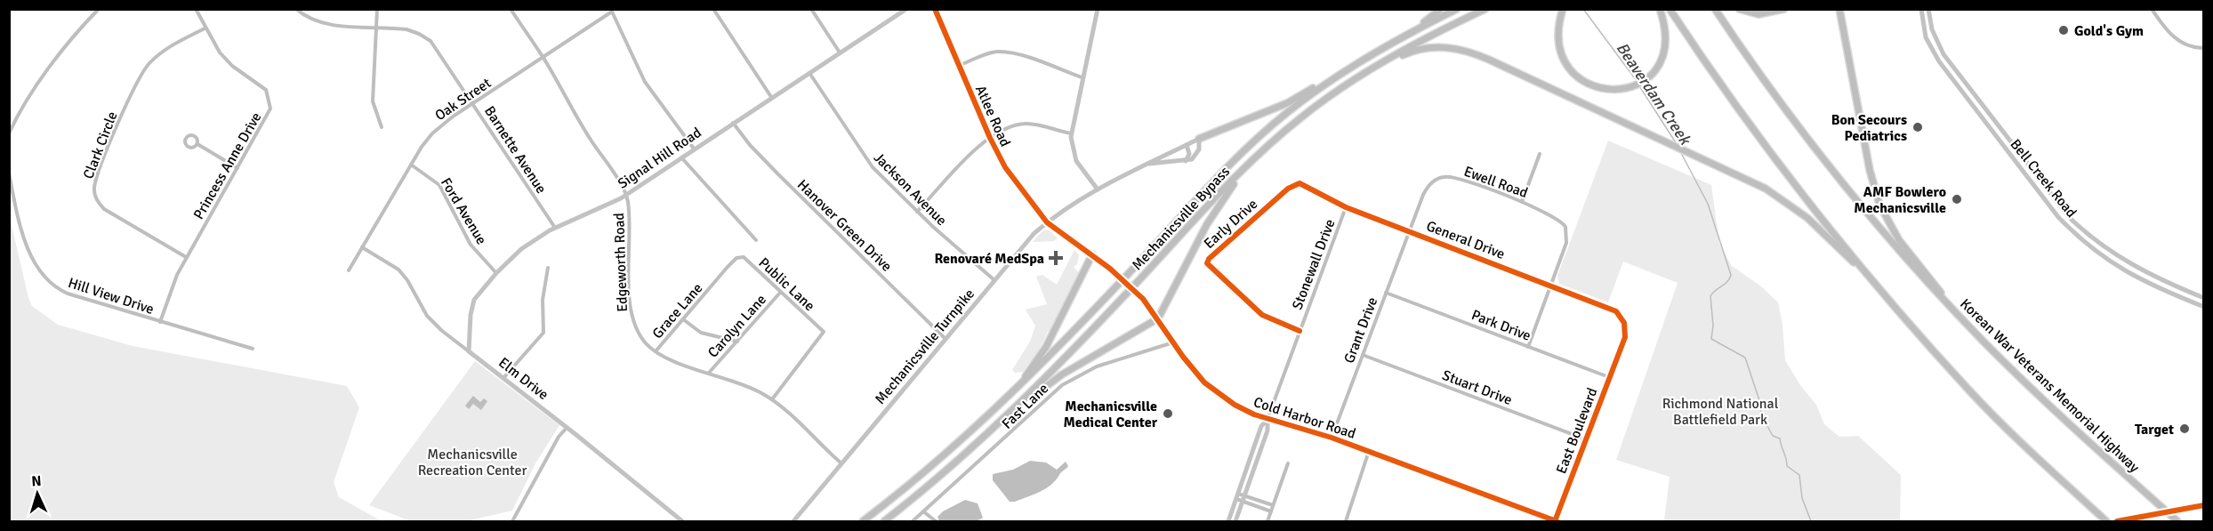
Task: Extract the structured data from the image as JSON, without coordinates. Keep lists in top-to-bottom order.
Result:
{
  "streets": {
    "highway": ["Mechanicsville Bypass", "Korean War Veterans Memorial Highway"],
    "main road": [
      "Atlee Road",
      "Signal Hill Road",
      "Bell Creek Road",
      "Mechanicsville Turnpike",
      "Elm Drive",
      "Cold Harbor Road"
    ],
    "street": [
      "Oak Street",
      "Clark Circle",
      "Barnette Avenue",
      "Princess Anne Drive",
      "Ewell Road",
      "Jackson Avenue",
      "Ford Avenue",
      "Early Drive",
      "Hanover Green Drive",
      "General Drive",
      "Edgeworth Road",
      "Stonewall Drive",
      "Public Lane",
      "Hill View Drive",
      "Grace Lane",
      "Park Drive",
      "Carolyn Lane",
      "Grant Drive",
      "Stuart Drive",
      "Fast Lane",
      "East Boulevard"
    ]
  },
  "crossings": [
    ["Oak Street", "Barnette Avenue"],
    ["Oak Street", "Ford Avenue"],
    ["Oak Street", "Edgeworth Road"],
    ["Oak Street", "Elm Drive"],
    ["Atlee Road", "Mechanicsville Turnpike"],
    ["Atlee Road", "Cold Harbor Road"],
    ["Clark Circle", "Princess Anne Drive"],
    ["Barnette Avenue", "Signal Hill Road"],
    ["Signal Hill Road", "Jackson Avenue"],
    ["Signal Hill Road", "Ford Avenue"],
    ["Signal Hill Road", "Hanover Green Drive"],
    ["Signal Hill Road", "Edgeworth Road"],
    ["Signal Hill Road", "Elm Drive"],
    ["Princess Anne Drive", "Hill View Drive"],
    ["Ewell Road", "General Drive"],
    ["Ewell Road", "Park Drive"],
    ["Ewell Road", "Grant Drive"],
    ["Jackson Avenue", "Mechanicsville Turnpike"],
    ["Early Drive", "General Drive"],
    ["Early Drive", "Stonewall Drive"],
    ["Hanover Green Drive", "Mechanicsville Turnpike"],
    ["General Drive", "Stonewall Drive"],
    ["General Drive", "Grant Drive"],
    ["General Drive", "East Boulevard"],
    ["Edgeworth Road", "Public Lane"],
    ["Edgeworth Road", "Grace Lane"],
    ["Edgeworth Road", "Carolyn Lane"],
    ["Edgeworth Road", "Mechanicsville Turnpike"],
    ["Stonewall Drive", "Cold Harbor Road"],
    ["Public Lane", "Grace Lane"],
    ["Public Lane", "Carolyn Lane"],
    ["Park Drive", "Grant Drive"],
    ["Park Drive", "East Boulevard"],
    ["Grant Drive", "Stuart Drive"],
    ["Grant Drive", "Cold Harbor Road"],
    ["Mechanicsville Turnpike", "Cold Harbor Road"],
    ["Stuart Drive", "East Boulevard"],
    ["Fast Lane", "Cold Harbor Road"],
    ["Cold Harbor Road", "East Boulevard"]
  ],
  "water": ["Beaverdam Creek"],
  "parks": ["Richmond National Battlefield Park", "Mechanicsville Recreation Center"],
  "places": {
    "other": [
      "Gold's Gym",
      "Bon Secours Pediatrics",
      "AMF Bowlero Mechanicsville",
      "Mechanicsville Medical Center",
      "Target"
    ],
    "health": ["Renovaré MedSpa"]
  },
  "north": "top"
}
